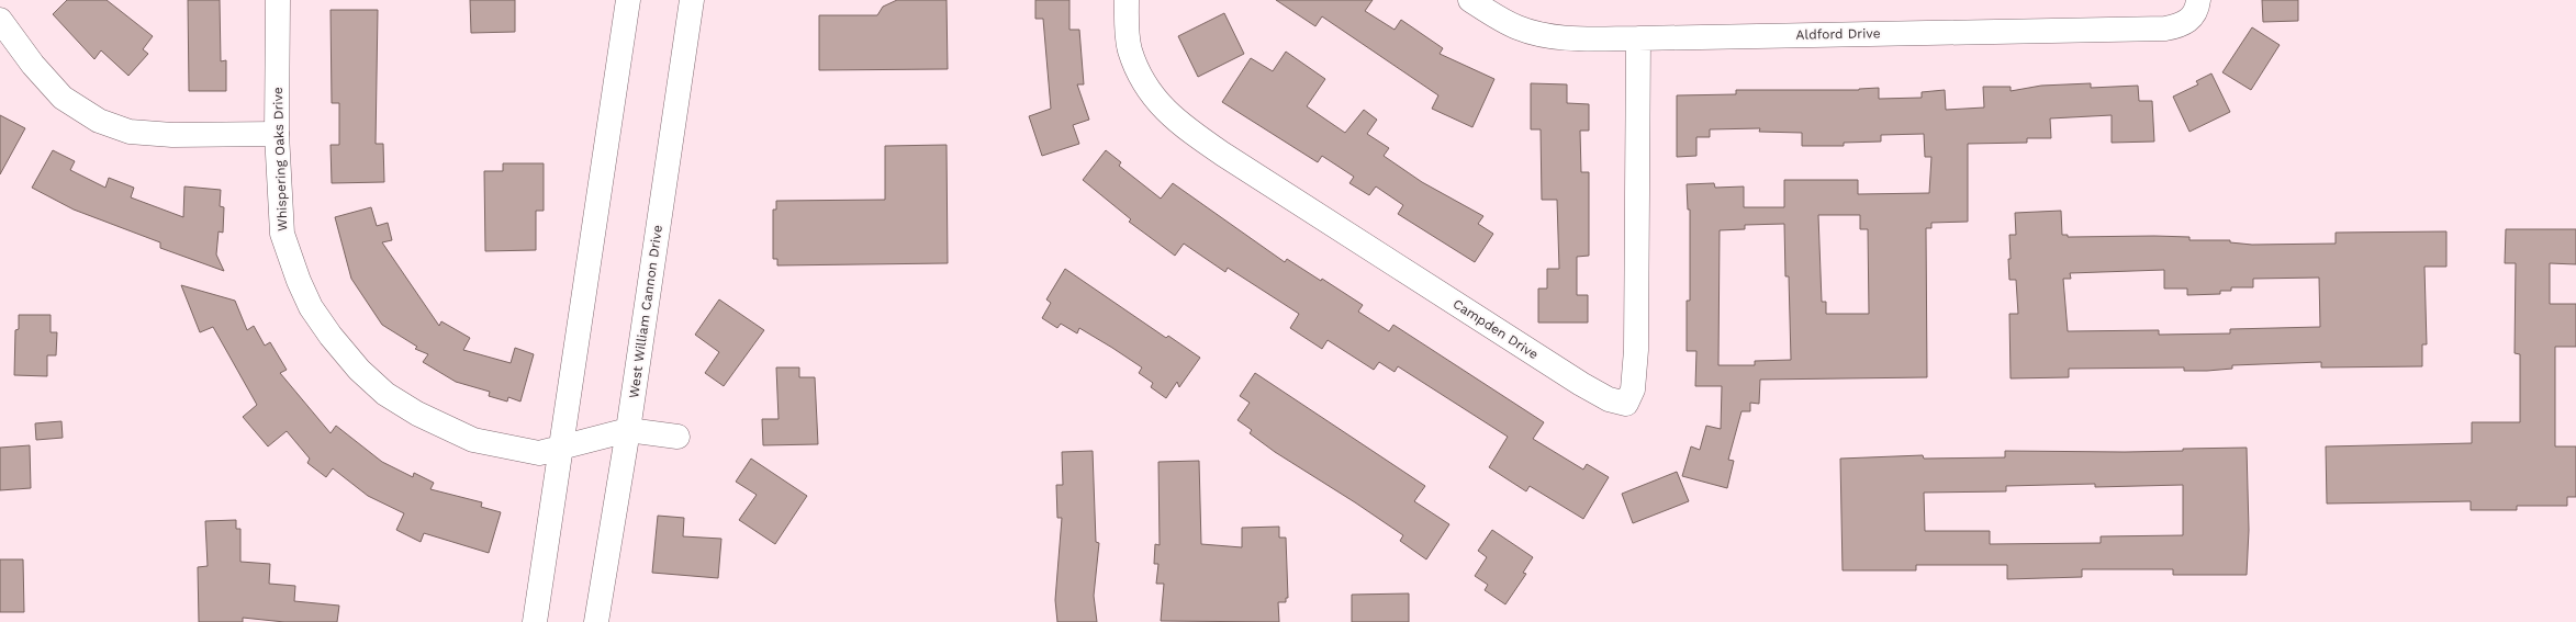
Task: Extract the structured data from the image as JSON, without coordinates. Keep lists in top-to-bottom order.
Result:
{
  "streets": {
    "street": [
      "Aldford Drive",
      "Whispering Oaks Drive",
      "West William Cannon Drive",
      "Campden Drive"
    ]
  },
  "crossings": [
    ["Aldford Drive", "Campden Drive"],
    ["Whispering Oaks Drive", "West William Cannon Drive"]
  ]
}
